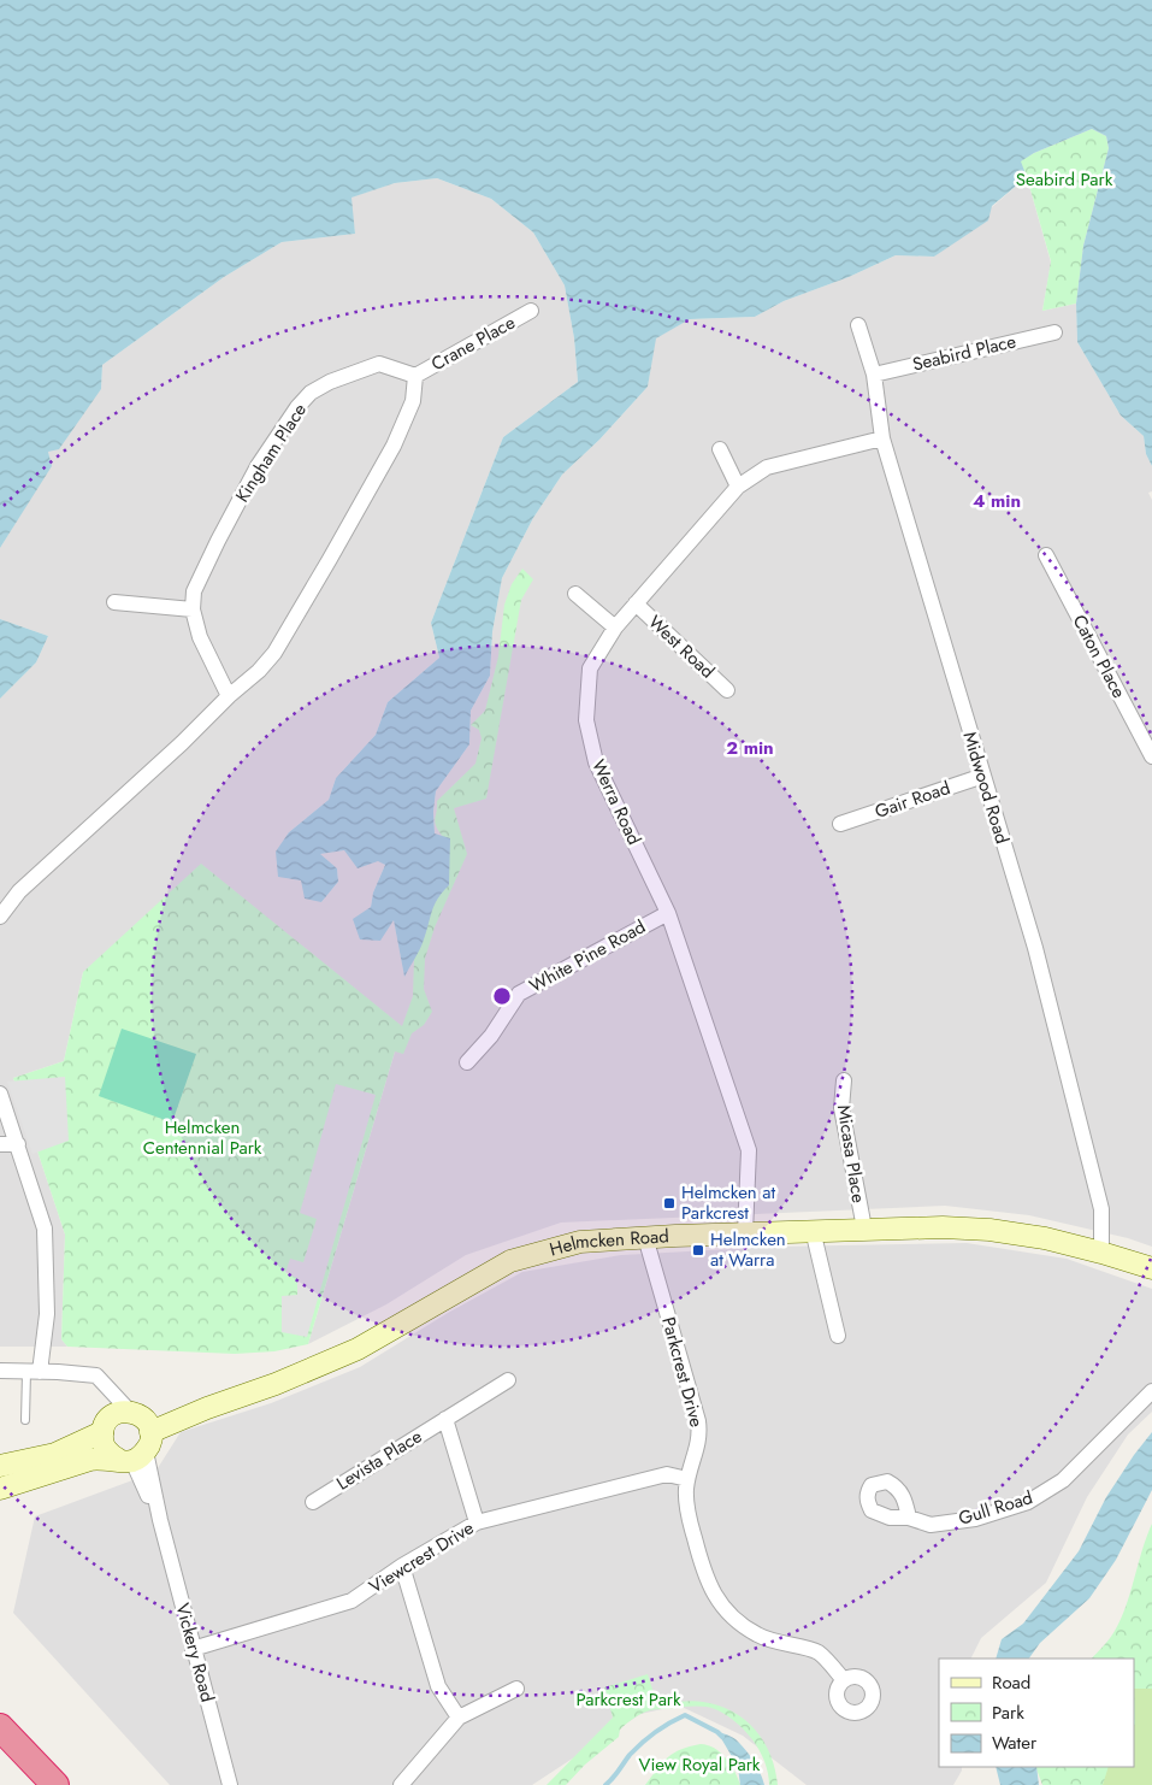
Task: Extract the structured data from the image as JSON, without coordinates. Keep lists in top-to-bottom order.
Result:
{
  "streets": {
    "main road": ["Helmcken Road"],
    "street": [
      "Crane Place",
      "Seabird Place",
      "Kingham Place",
      "West Road",
      "Caton Place",
      "Midwood Road",
      "Gair Road",
      "Werra Road",
      "White Pine Road",
      "Micasa Place",
      "Parkcrest Drive",
      "Levista Place",
      "Gull Road",
      "Viewcrest Drive",
      "Vickery Road"
    ]
  },
  "crossings": [
    ["Crane Place", "Kingham Place"],
    ["Seabird Place", "Midwood Road"],
    ["West Road", "Werra Road"],
    ["Midwood Road", "Gair Road"],
    ["Midwood Road", "Werra Road"],
    ["Midwood Road", "Helmcken Road"],
    ["Werra Road", "White Pine Road"],
    ["Werra Road", "Helmcken Road"],
    ["Micasa Place", "Helmcken Road"],
    ["Helmcken Road", "Parkcrest Drive"],
    ["Helmcken Road", "Vickery Road"],
    ["Parkcrest Drive", "Viewcrest Drive"],
    ["Levista Place", "Viewcrest Drive"],
    ["Viewcrest Drive", "Vickery Road"]
  ],
  "parks": [
    "Seabird Park",
    "Helmcken Centennial Park",
    "Parkcrest Park",
    "View Royal Park"
  ],
  "places": {
    "transit": ["Helmcken at Parkcrest", "Helmcken at Warra"]
  },
  "legend": ["Road", "Park", "Water"],
  "rings": ["4 min", "2 min"]
}
